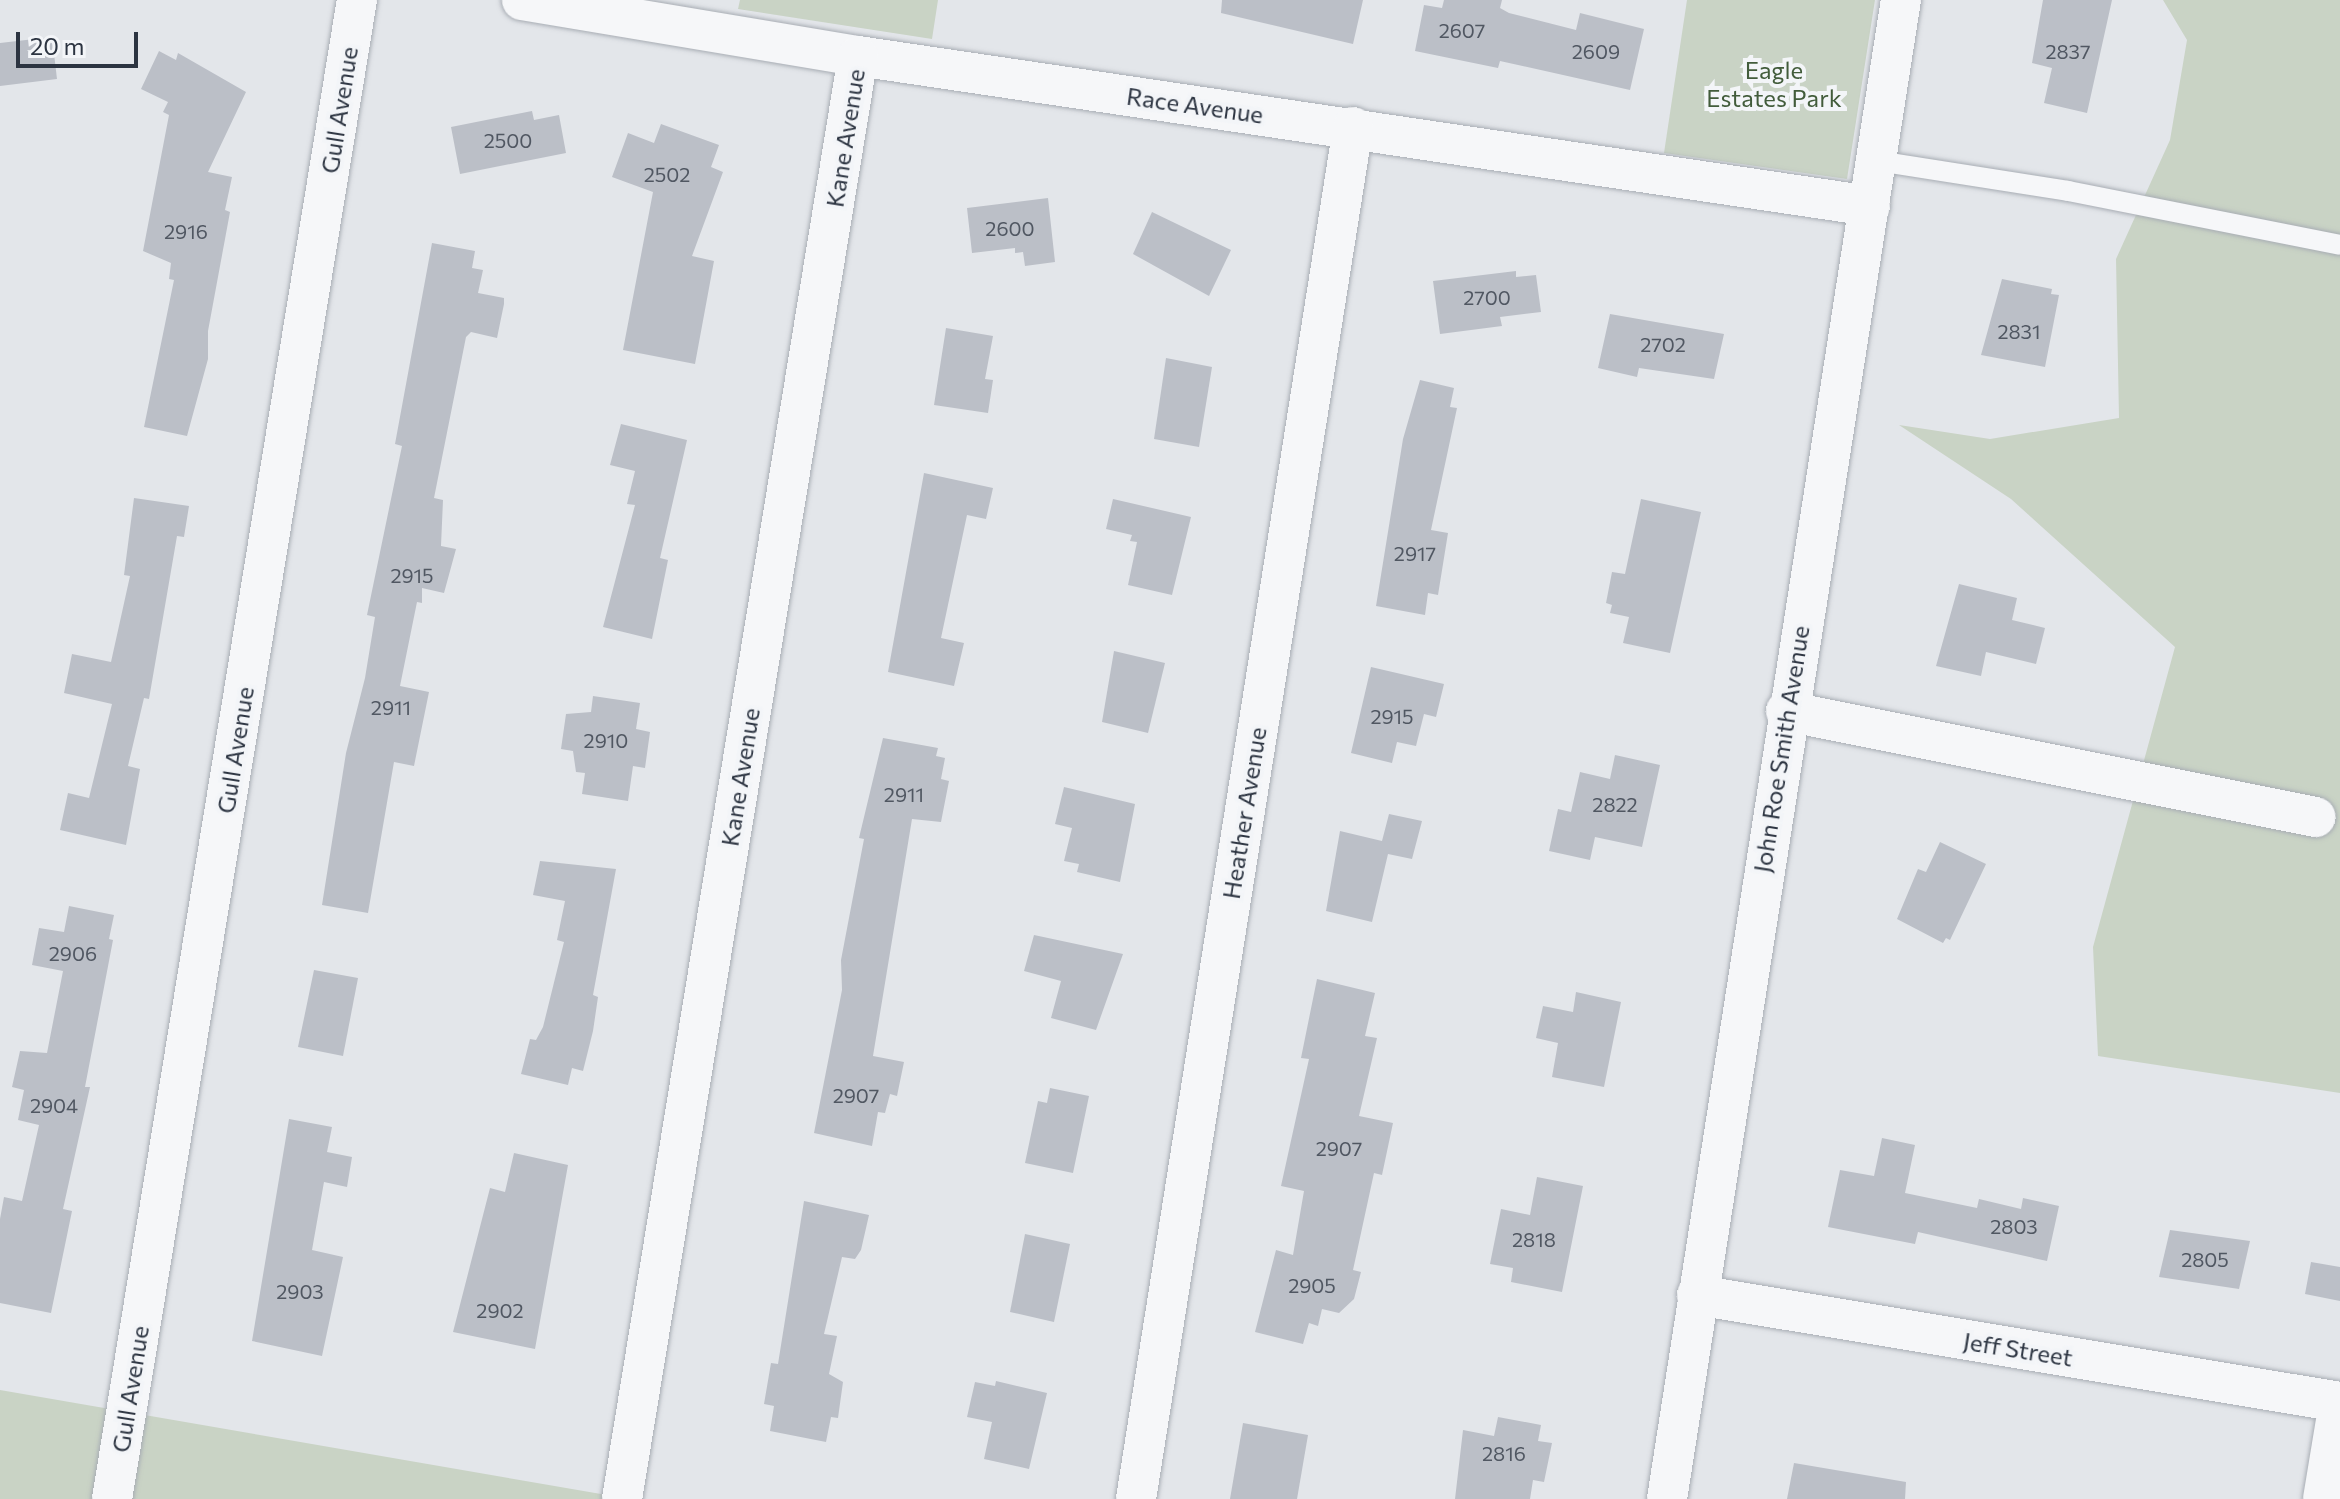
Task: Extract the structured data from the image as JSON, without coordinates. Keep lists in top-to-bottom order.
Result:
{
  "streets": {
    "street": [
      "Race Avenue",
      "Gull Avenue",
      "Kane Avenue",
      "John Roe Smith Avenue",
      "Heather Avenue",
      "Jeff Street"
    ]
  },
  "crossings": [
    ["Race Avenue", "Kane Avenue"],
    ["Race Avenue", "John Roe Smith Avenue"],
    ["Race Avenue", "Heather Avenue"],
    ["John Roe Smith Avenue", "Jeff Street"]
  ],
  "parks": ["Eagle Estates Park"],
  "house_numbers": [
    "2607",
    "2609",
    "2837",
    "2500",
    "2502",
    "2600",
    "2916",
    "2700",
    "2831",
    "2702",
    "2917",
    "2915",
    "2911",
    "2915",
    "2910",
    "2911",
    "2822",
    "2906",
    "2907",
    "2904",
    "2907",
    "2803",
    "2818",
    "2805",
    "2905",
    "2903",
    "2902",
    "2816"
  ],
  "scale_bar": "20 m"
}
